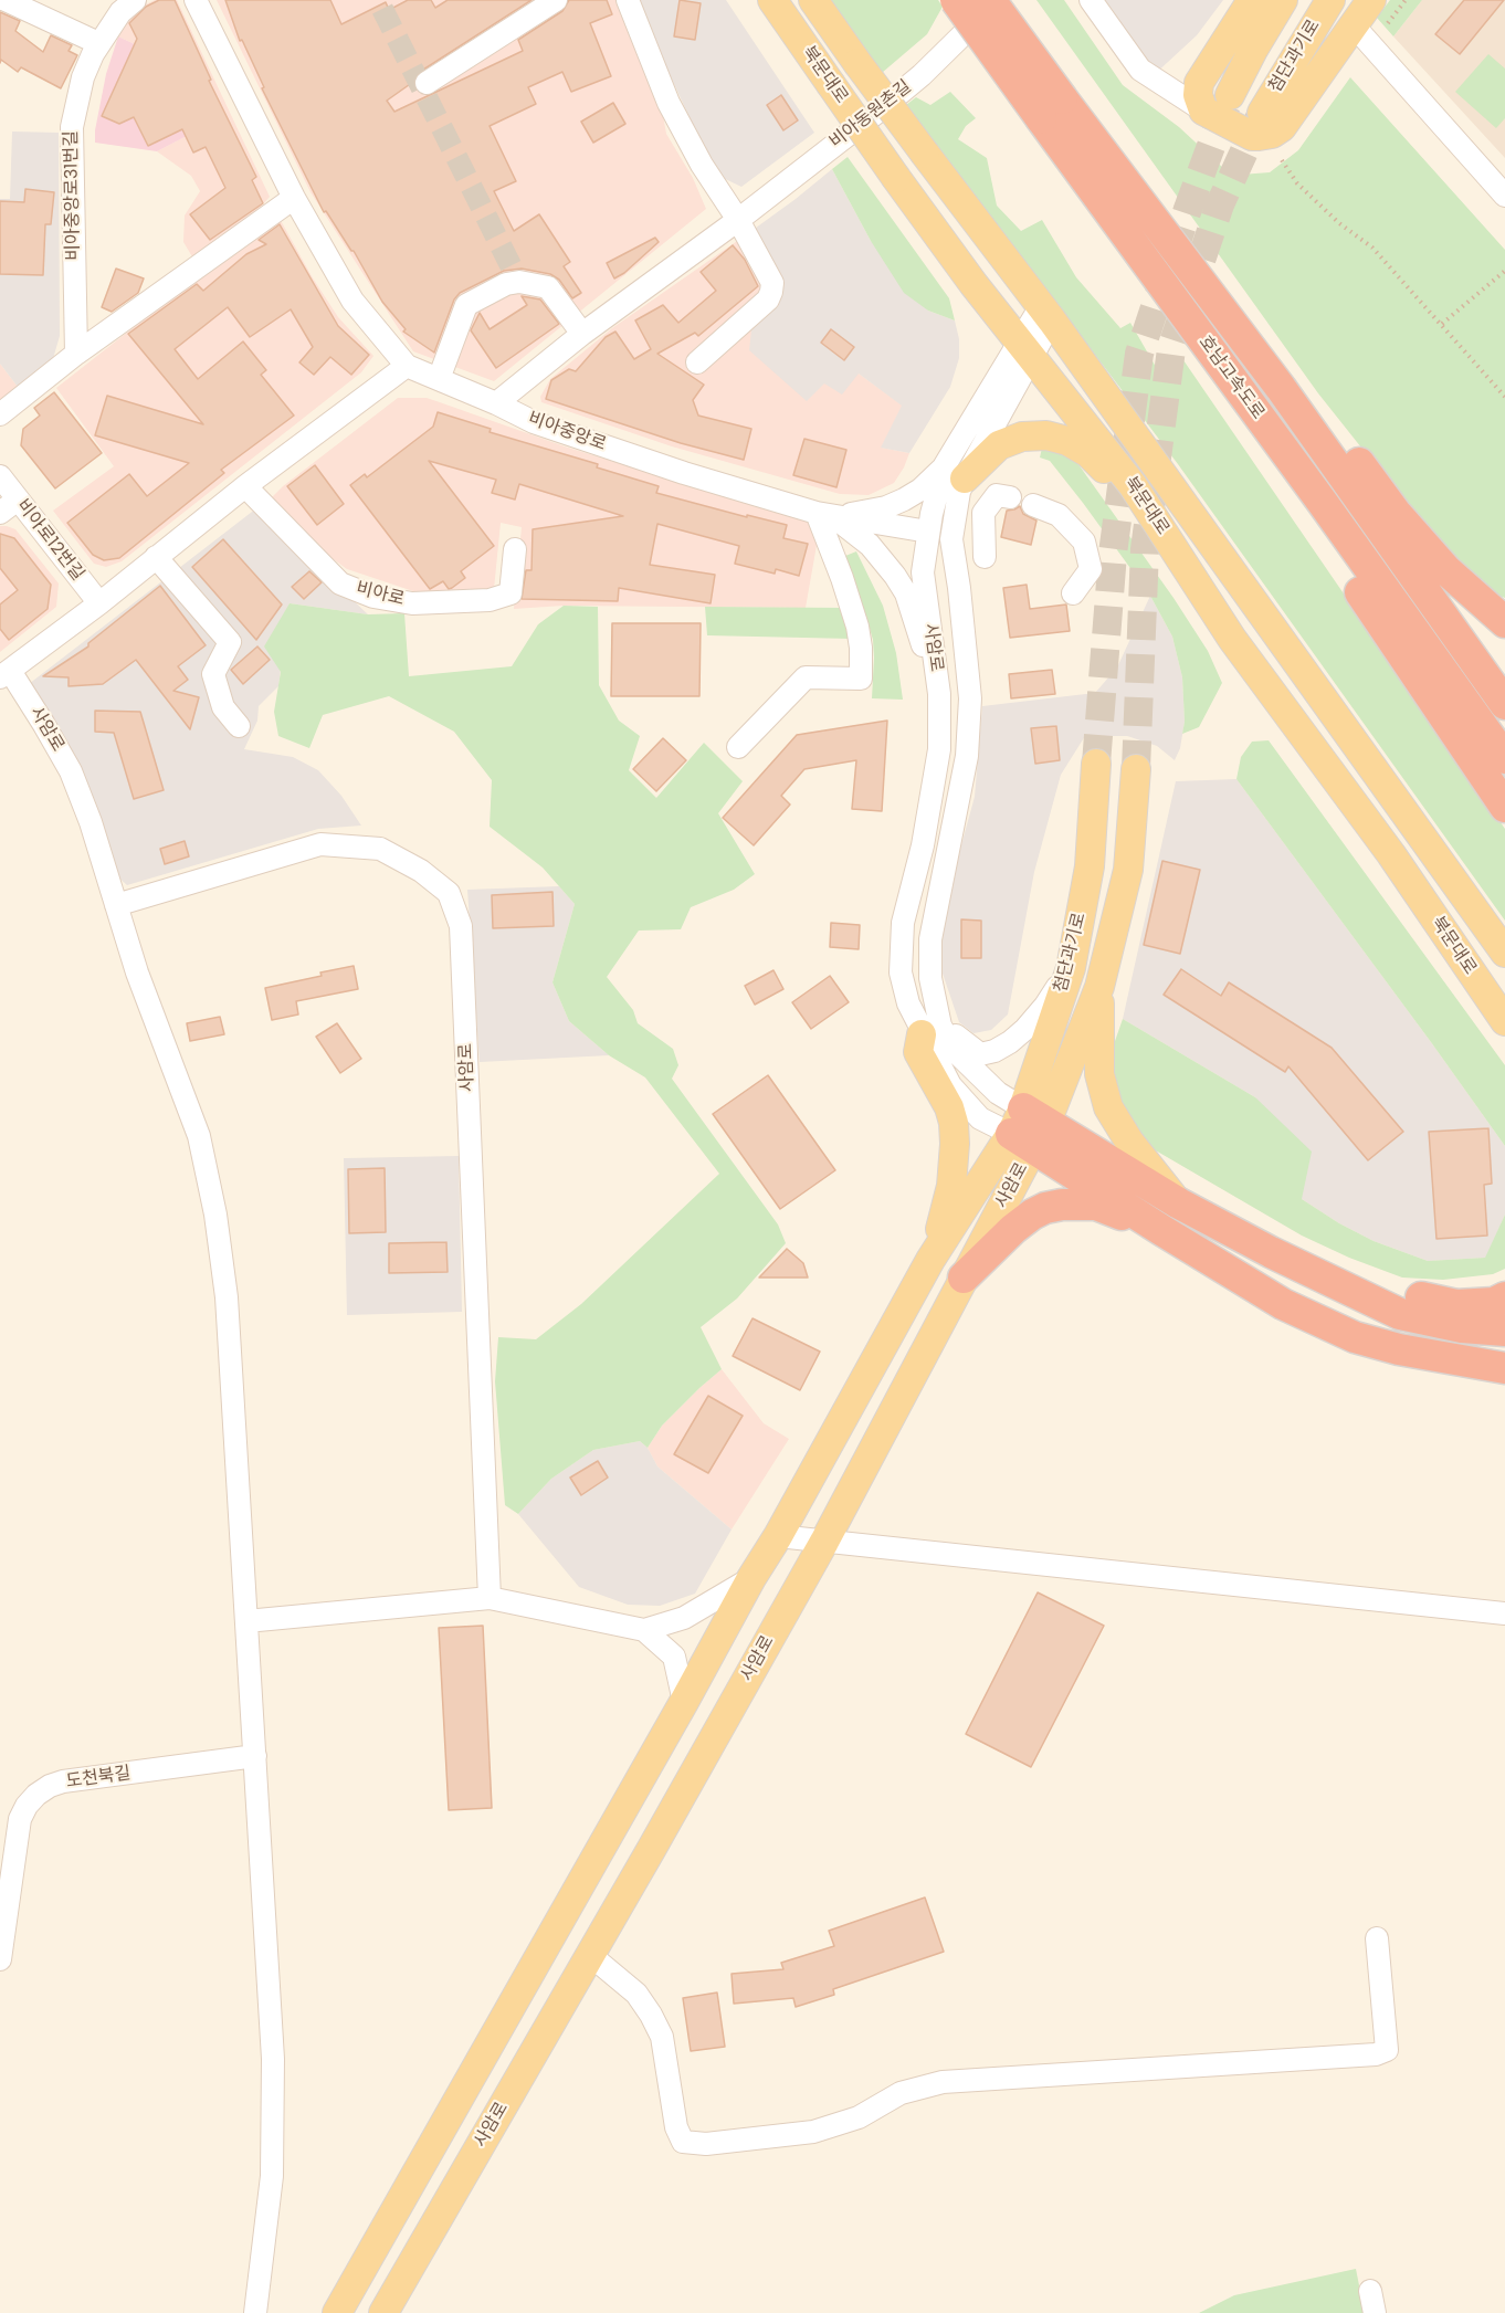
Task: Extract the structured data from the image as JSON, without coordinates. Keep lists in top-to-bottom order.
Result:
{
  "streets": {
    "highway": ["호남고속도로"],
    "main road": ["첨단과기로", "북문대로", "사암로"],
    "street": [
      "비아동원촌길",
      "비아중앙로31번길",
      "비아중앙로",
      "비아로12번길",
      "비아로",
      "도천북길"
    ]
  },
  "crossings": [
    ["첨단과기로", "사암로"],
    ["북문대로", "사암로"],
    ["비아동원촌길", "호남고속도로"],
    ["비아동원촌길", "비아중앙로"],
    ["비아중앙로", "사암로"],
    ["사암로", "도천북길"]
  ]
}
